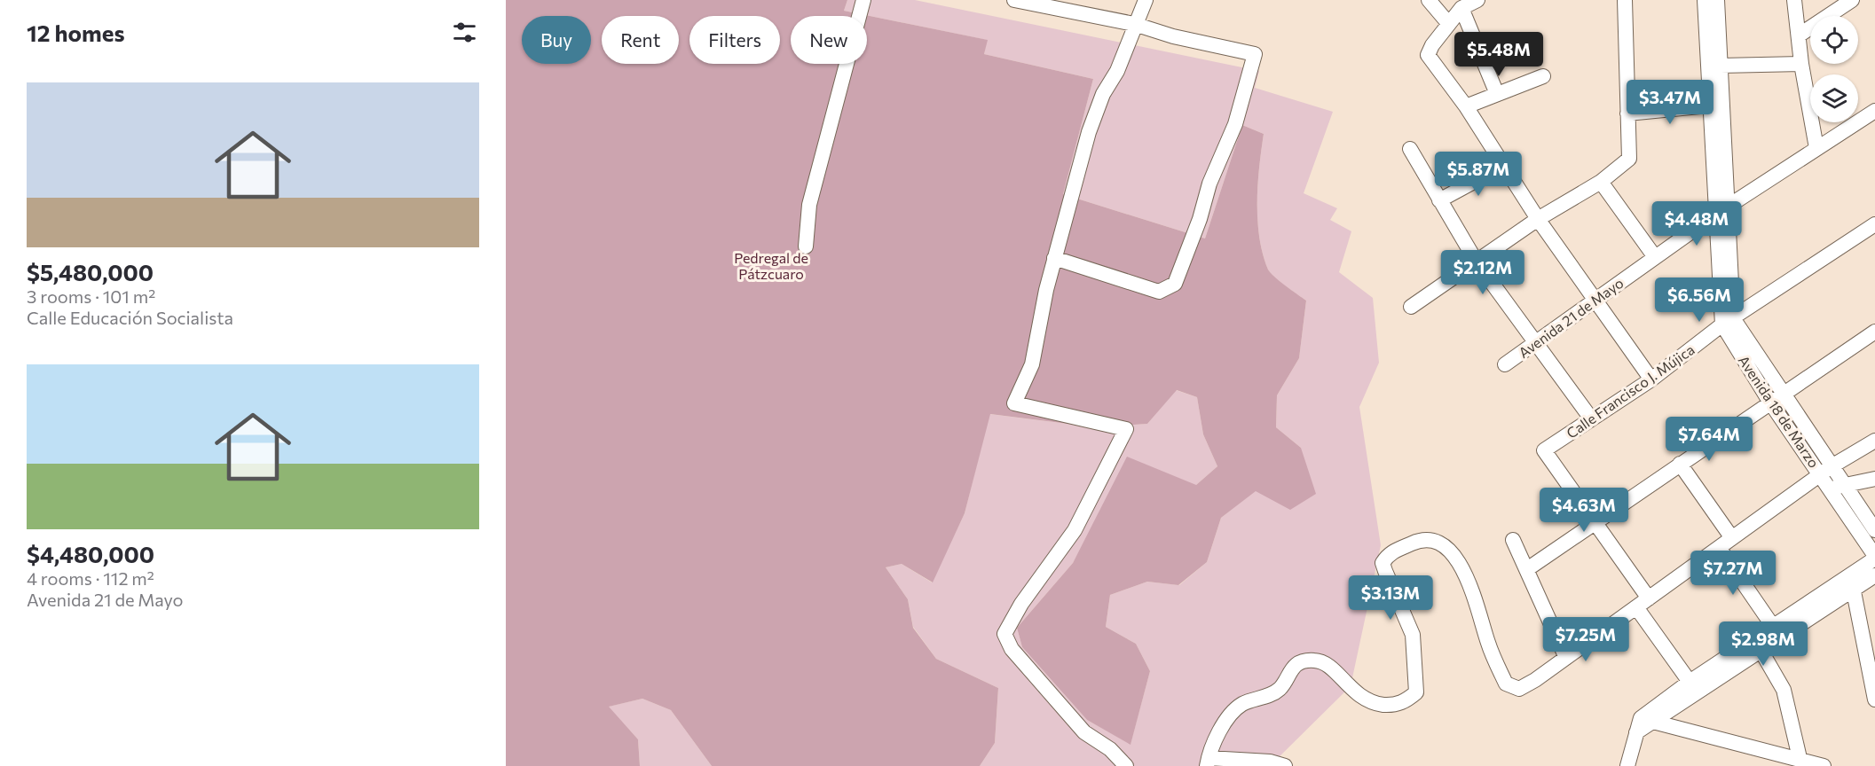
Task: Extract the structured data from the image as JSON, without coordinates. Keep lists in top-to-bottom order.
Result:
{
  "streets": {
    "street": ["Avenida 21 de Mayo", "Calle Francisco J. Mújica", "Avenida 18 de Marzo"]
  },
  "crossings": [
    ["Avenida 21 de Mayo", "Avenida 18 de Marzo"],
    ["Calle Francisco J. Mújica", "Avenida 18 de Marzo"]
  ],
  "parks": ["Pedregal de Pátzcuaro"],
  "page": {
    "heading": "12 homes",
    "chip": [
      "Buy",
      "Rent",
      "Filters",
      "New"
    ],
    "price": [
      "$5.48M",
      "$3.47M",
      "$5.87M",
      "$4.48M",
      "$2.12M",
      "$6.56M",
      "$7.64M",
      "$4.63M",
      "$7.27M",
      "$3.13M",
      "$7.25M",
      "$2.98M"
    ],
    "list": [
      {
        "name": "$5,480,000",
        "note": "3 rooms · 101 m² · Calle Educación Socialista"
      },
      {
        "name": "$4,480,000",
        "note": "4 rooms · 112 m² · Avenida 21 de Mayo"
      }
    ]
  }
}
